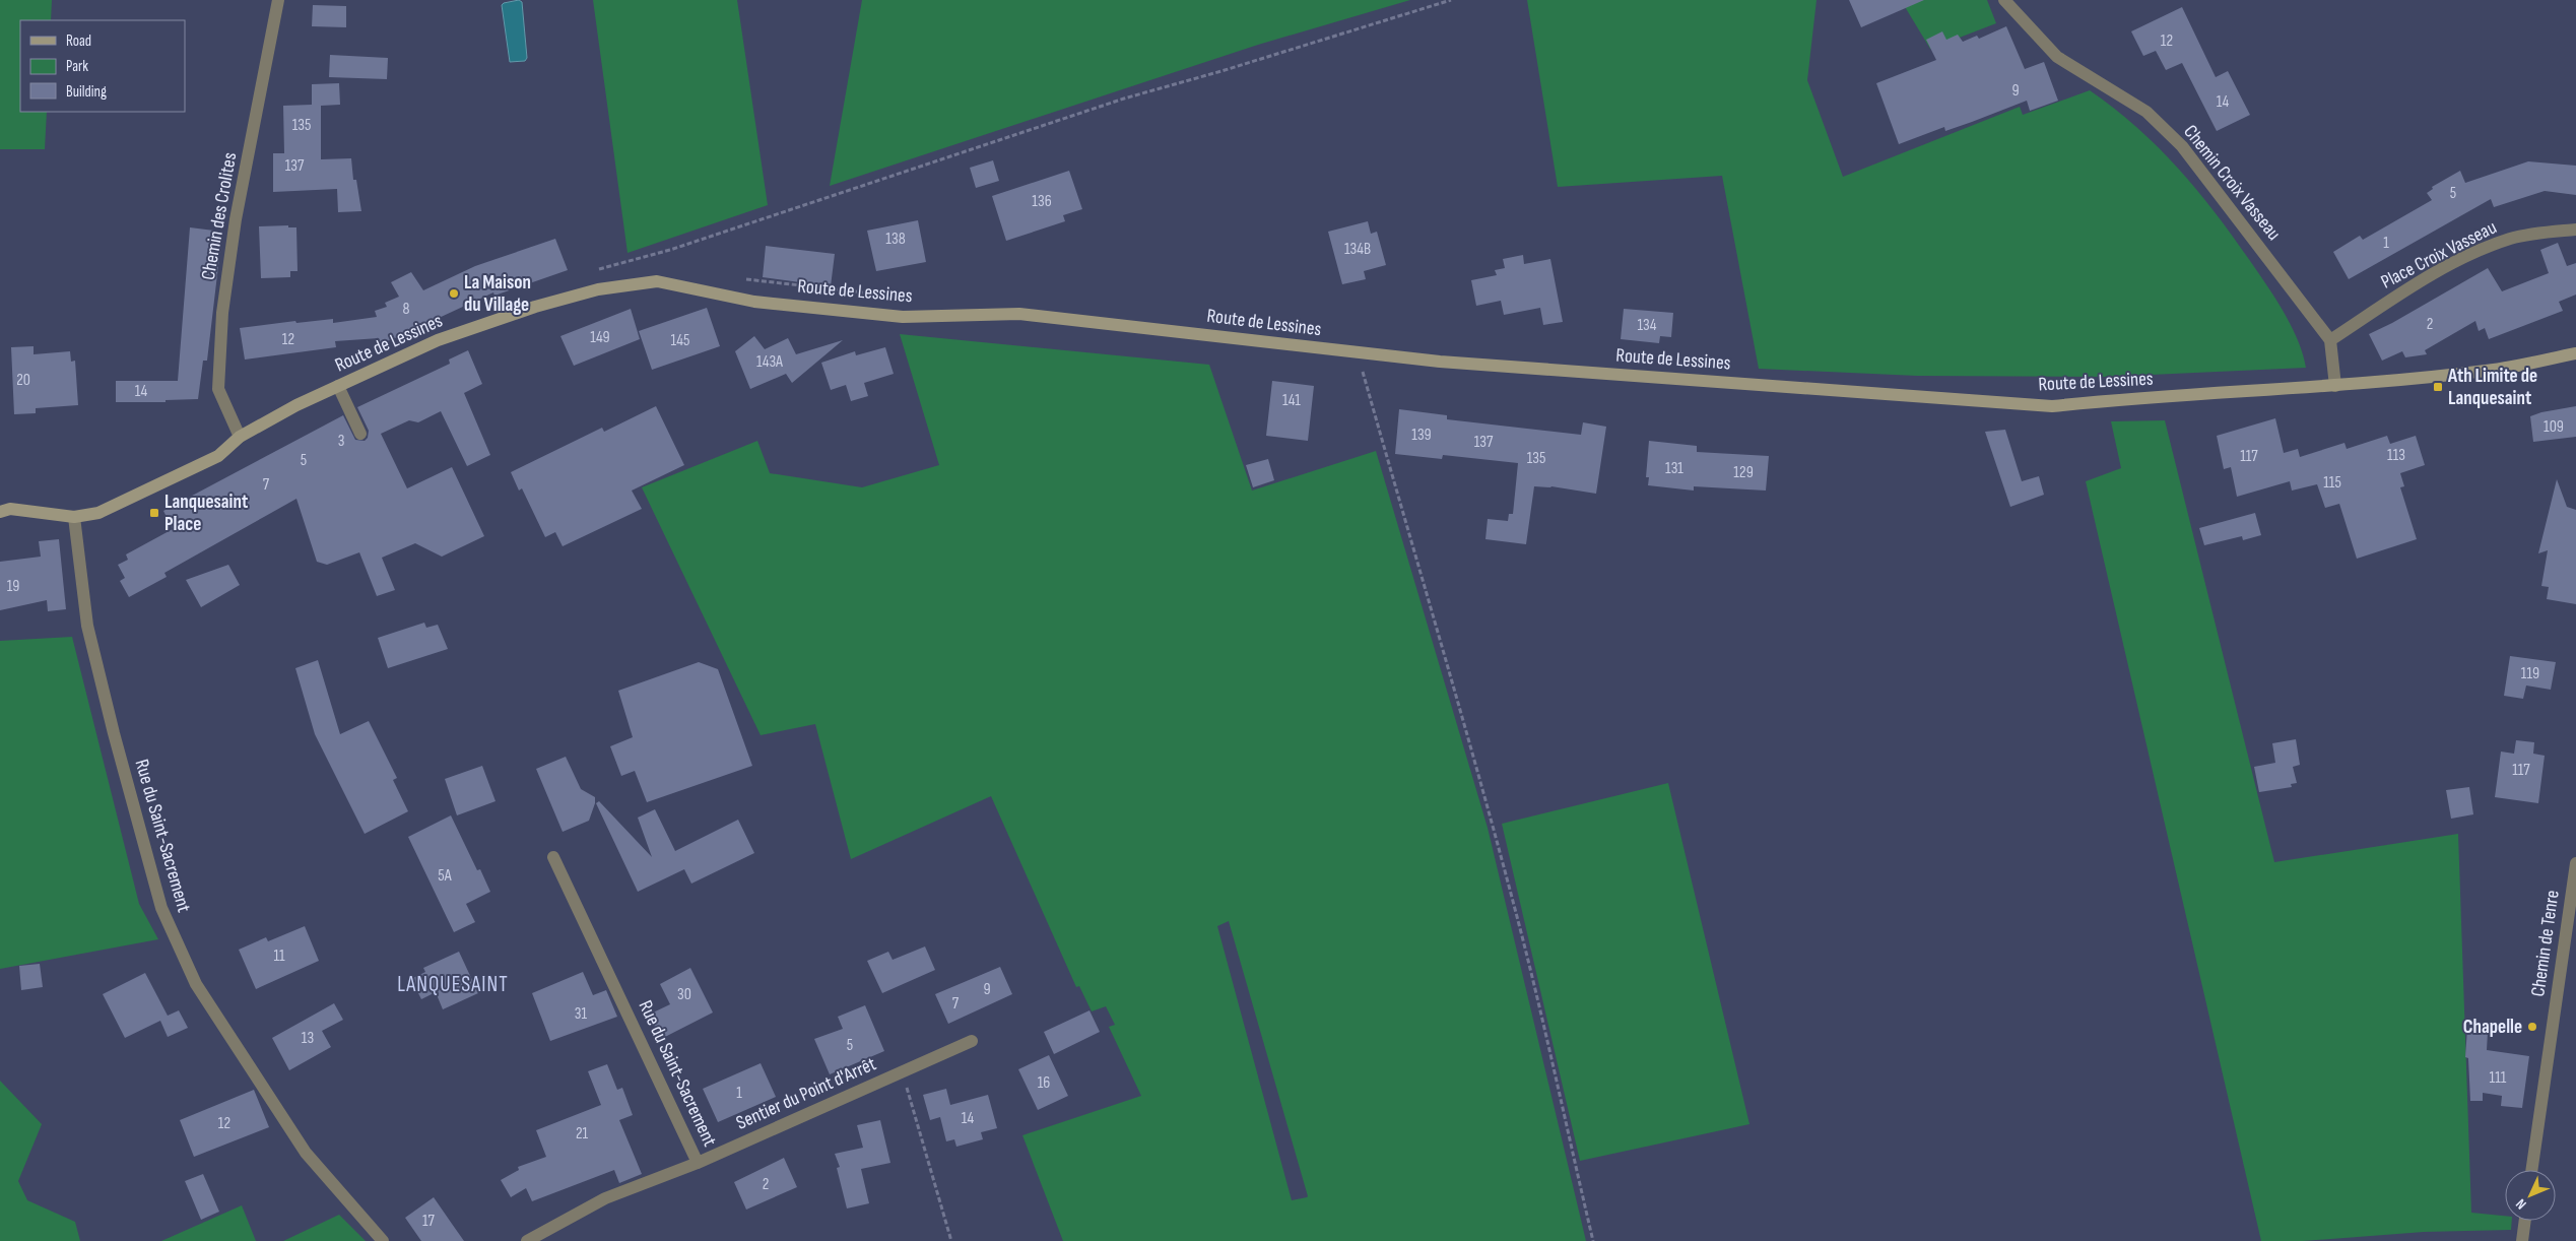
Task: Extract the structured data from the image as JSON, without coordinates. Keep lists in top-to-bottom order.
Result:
{
  "streets": {
    "main road": ["Route de Lessines"],
    "street": [
      "Chemin Croix Vasseau",
      "Chemin des Crolites",
      "Place Croix Vasseau",
      "Rue du Saint-Sacrement",
      "Chemin de Tenre",
      "Sentier du Point d'Arrêt"
    ]
  },
  "crossings": [
    ["Chemin Croix Vasseau", "Place Croix Vasseau"],
    ["Chemin des Crolites", "Route de Lessines"],
    ["Route de Lessines", "Rue du Saint-Sacrement"],
    ["Rue du Saint-Sacrement", "Sentier du Point d'Arrêt"]
  ],
  "districts": ["LANQUESAINT"],
  "places": {
    "other": ["La Maison du Village", "Chapelle"],
    "transit": ["Ath Limite de Lanquesaint", "Lanquesaint Place"]
  },
  "house_numbers": [
    "12",
    "9",
    "14",
    "135",
    "137",
    "5",
    "136",
    "138",
    "1",
    "134B",
    "8",
    "2",
    "134",
    "149",
    "12",
    "145",
    "143A",
    "20",
    "14",
    "141",
    "109",
    "139",
    "3",
    "137",
    "113",
    "117",
    "135",
    "5",
    "131",
    "129",
    "115",
    "7",
    "19",
    "119",
    "117",
    "5A",
    "11",
    "9",
    "30",
    "7",
    "31",
    "13",
    "5",
    "111",
    "16",
    "1",
    "14",
    "12",
    "21",
    "2",
    "17"
  ],
  "legend": ["Road", "Park", "Building"],
  "north": "bottom left"
}
